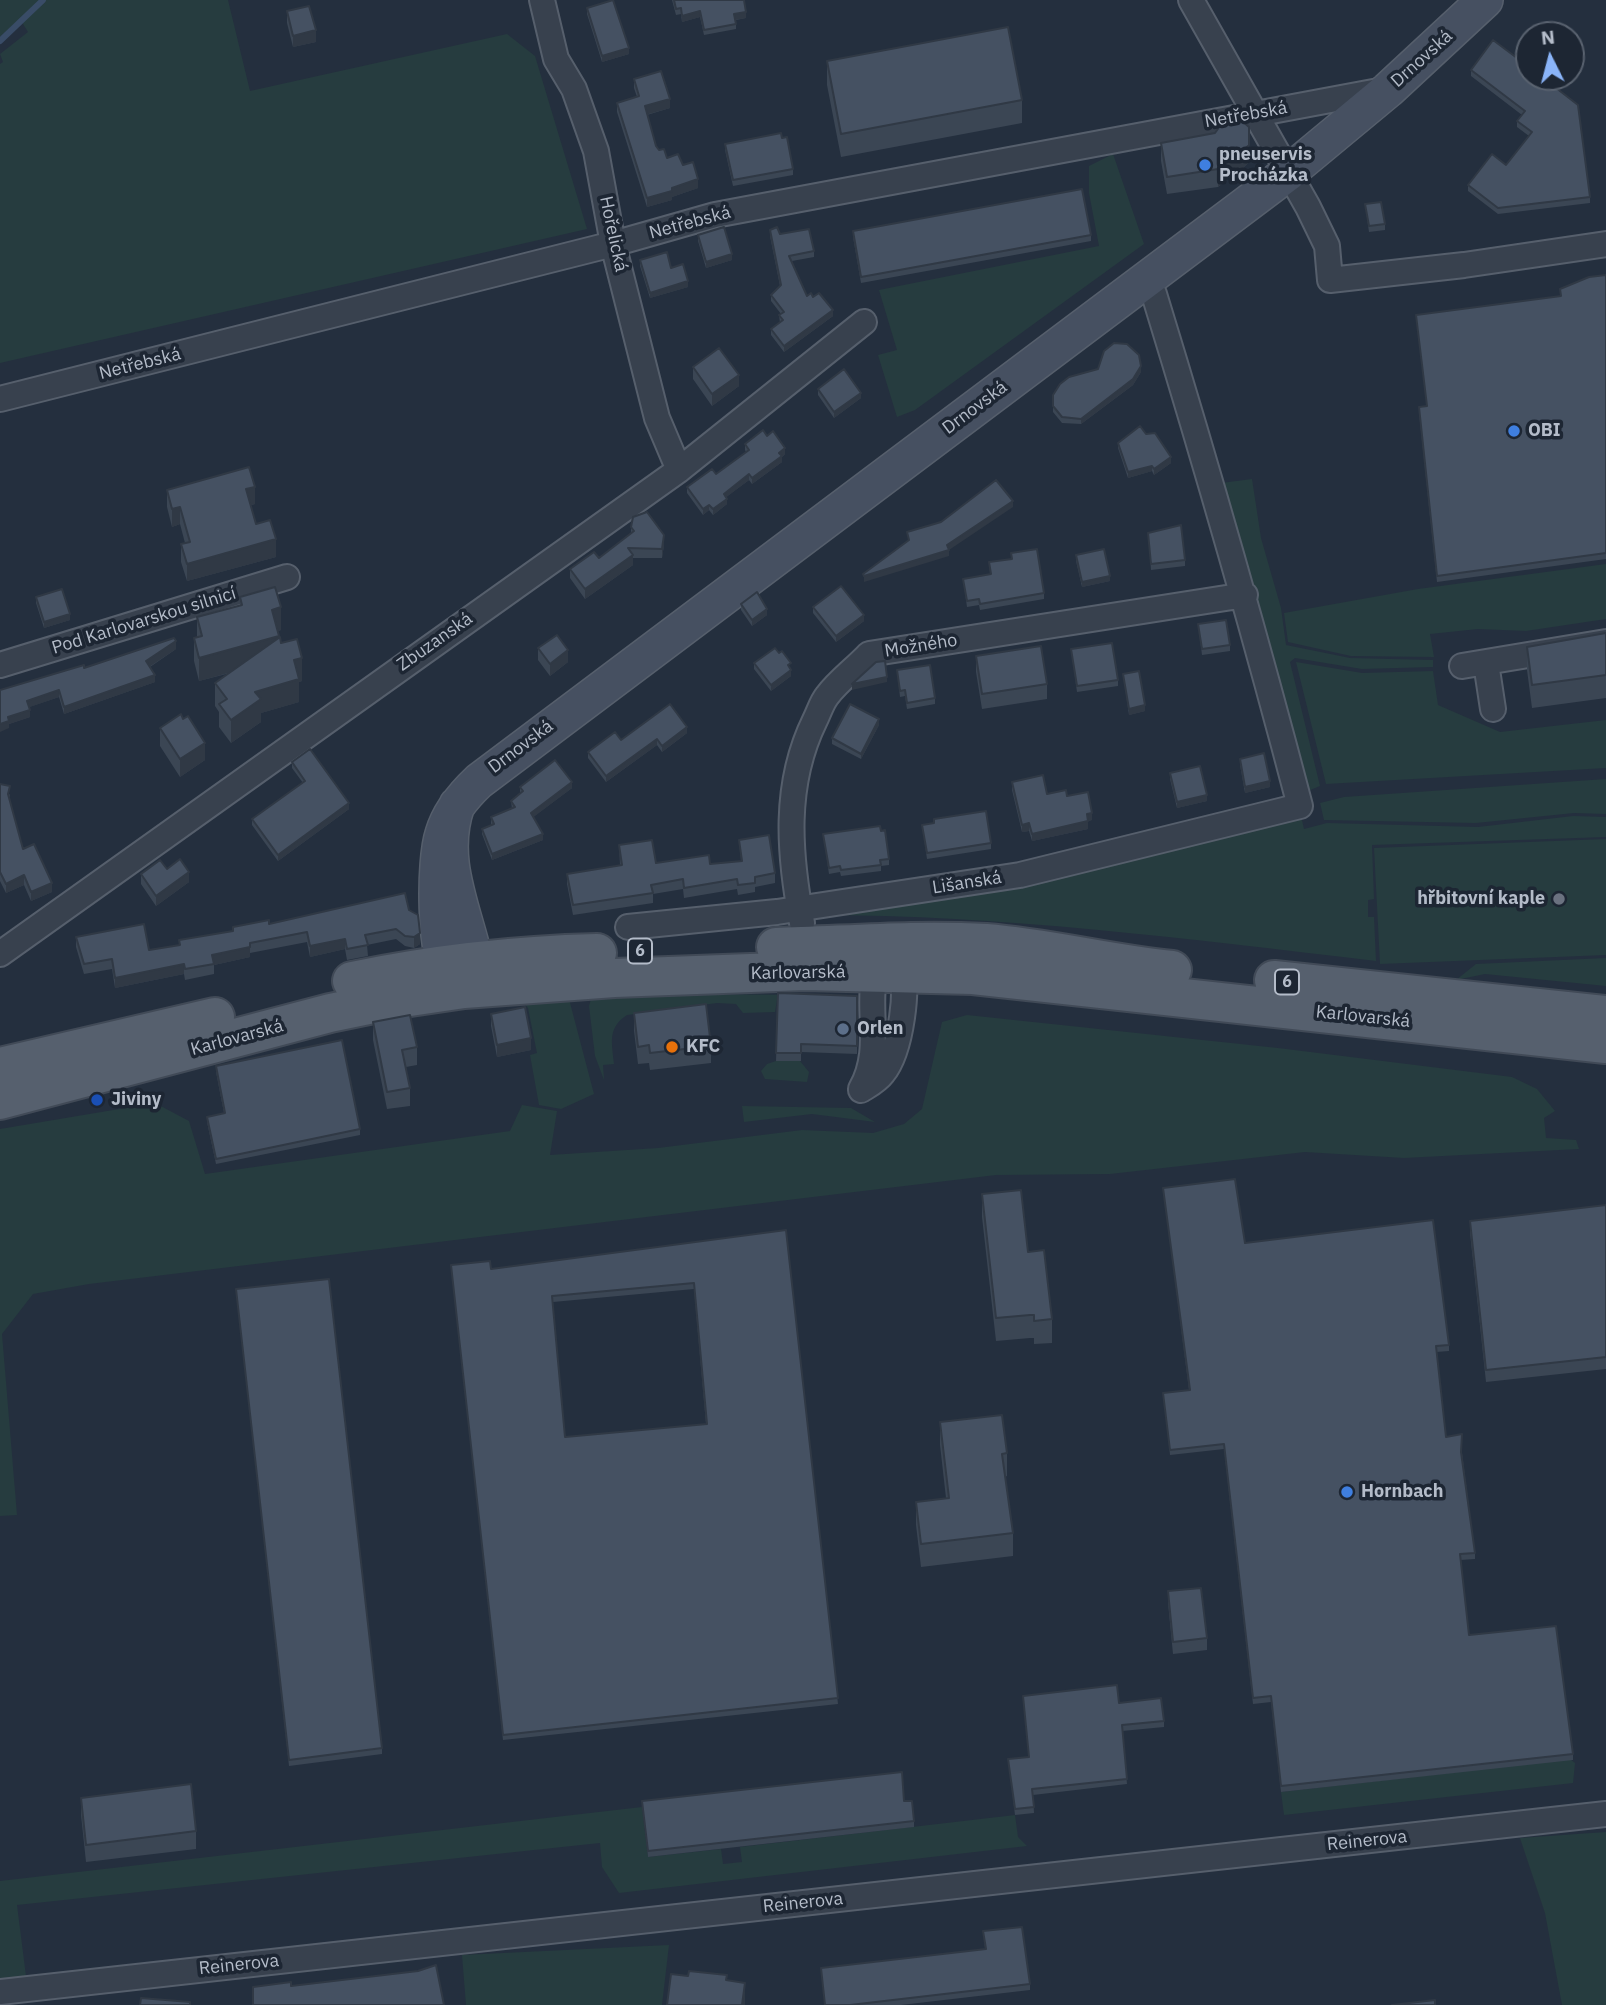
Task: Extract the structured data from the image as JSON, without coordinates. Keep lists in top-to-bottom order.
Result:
{
  "streets": {
    "main road": ["Drnovská", "6", "Karlovarská"],
    "street": [
      "Netřebská",
      "Hořelická",
      "Pod Karlovarskou silnicí",
      "Zbuzanská",
      "Možného",
      "Lišanská",
      "Reinerova"
    ]
  },
  "crossings": [
    ["Drnovská", "Netřebská"],
    ["Drnovská", "Karlovarská"],
    ["Netřebská", "Hořelická"],
    ["Hořelická", "Zbuzanská"],
    ["Možného", "Lišanská"],
    ["Možného", "Karlovarská"]
  ],
  "places": [
    "pneuservis Procházka",
    "OBI",
    "hřbitovní kaple",
    "Orlen",
    "KFC",
    "Jiviny",
    "Hornbach"
  ],
  "north": "top"
}
